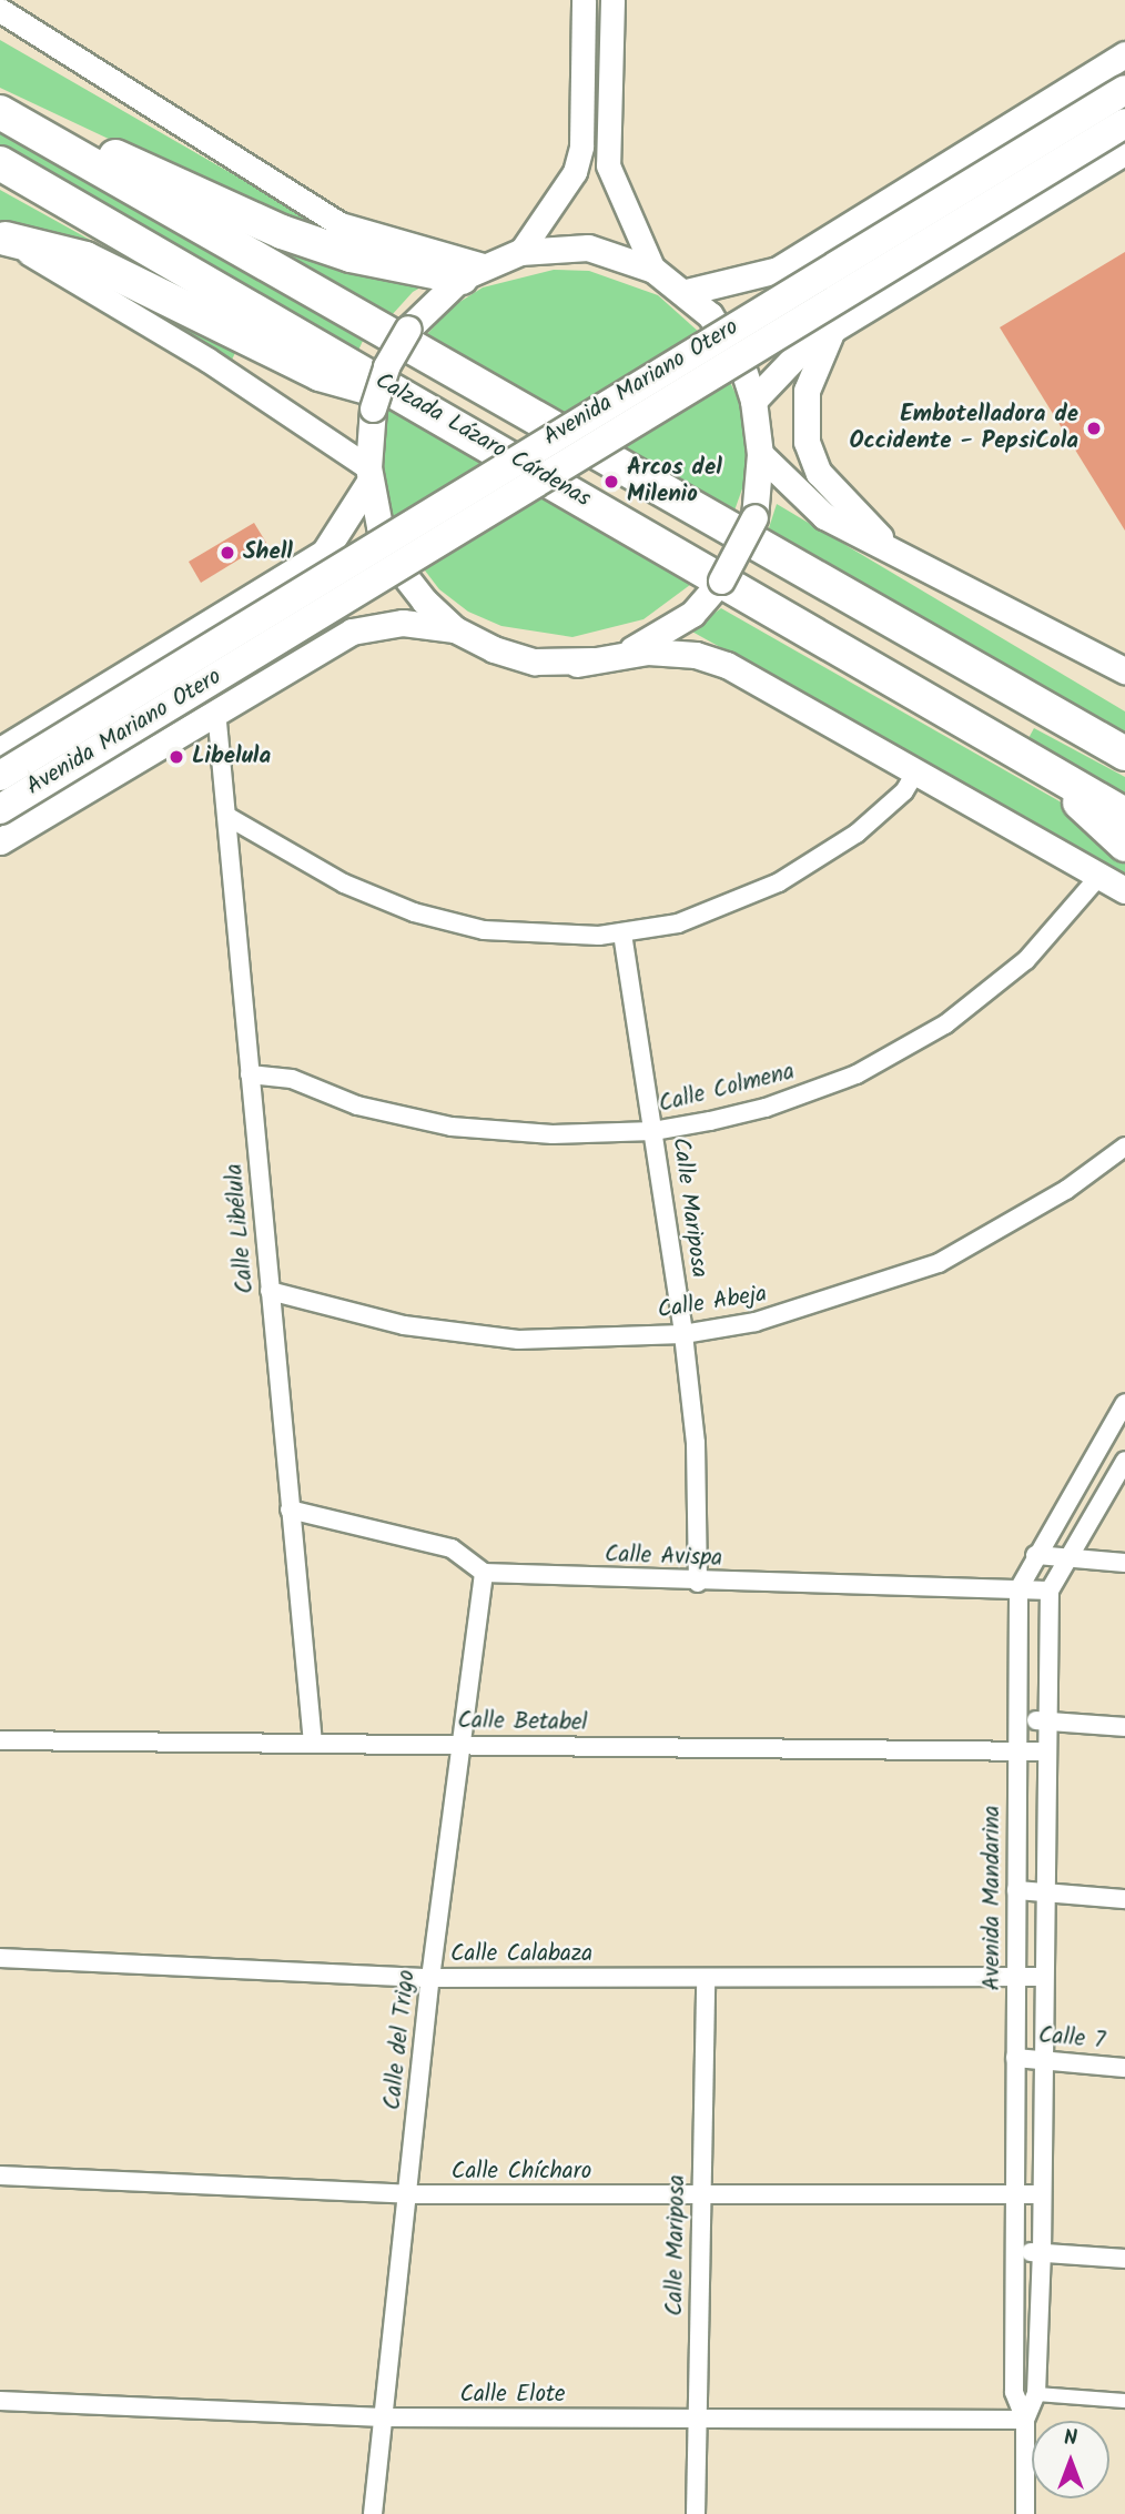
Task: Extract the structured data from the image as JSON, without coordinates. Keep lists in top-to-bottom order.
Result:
{
  "streets": {
    "highway": ["Calzada Lázaro Cárdenas"],
    "main road": ["Avenida Mariano Otero"],
    "street": [
      "Calle Colmena",
      "Calle Mariposa",
      "Calle Libélula",
      "Calle Abeja",
      "Calle Avispa",
      "Calle Betabel",
      "Avenida Mandarina",
      "Calle Calabaza",
      "Calle 7",
      "Calle del Trigo",
      "Calle Chícharo",
      "Calle Elote"
    ]
  },
  "crossings": [
    ["Avenida Mariano Otero", "Calle Libélula"],
    ["Calle Colmena", "Calle Mariposa"],
    ["Calle Colmena", "Calle Libélula"],
    ["Calle Mariposa", "Calle Abeja"],
    ["Calle Mariposa", "Calle Avispa"],
    ["Calle Mariposa", "Calle Calabaza"],
    ["Calle Mariposa", "Calle Chícharo"],
    ["Calle Mariposa", "Calle Elote"],
    ["Calle Libélula", "Calle Abeja"],
    ["Calle Libélula", "Calle Betabel"],
    ["Calle Avispa", "Avenida Mandarina"],
    ["Calle Avispa", "Calle del Trigo"],
    ["Calle Betabel", "Avenida Mandarina"],
    ["Calle Betabel", "Calle del Trigo"],
    ["Avenida Mandarina", "Calle Calabaza"],
    ["Avenida Mandarina", "Calle 7"],
    ["Avenida Mandarina", "Calle Chícharo"],
    ["Avenida Mandarina", "Calle Elote"],
    ["Calle Calabaza", "Calle del Trigo"],
    ["Calle del Trigo", "Calle Chícharo"],
    ["Calle del Trigo", "Calle Elote"]
  ],
  "places": [
    "Embotelladora de Occidente - PepsiCola",
    "Arcos del Milenio",
    "Shell",
    "Libelula"
  ],
  "north": "top"
}
